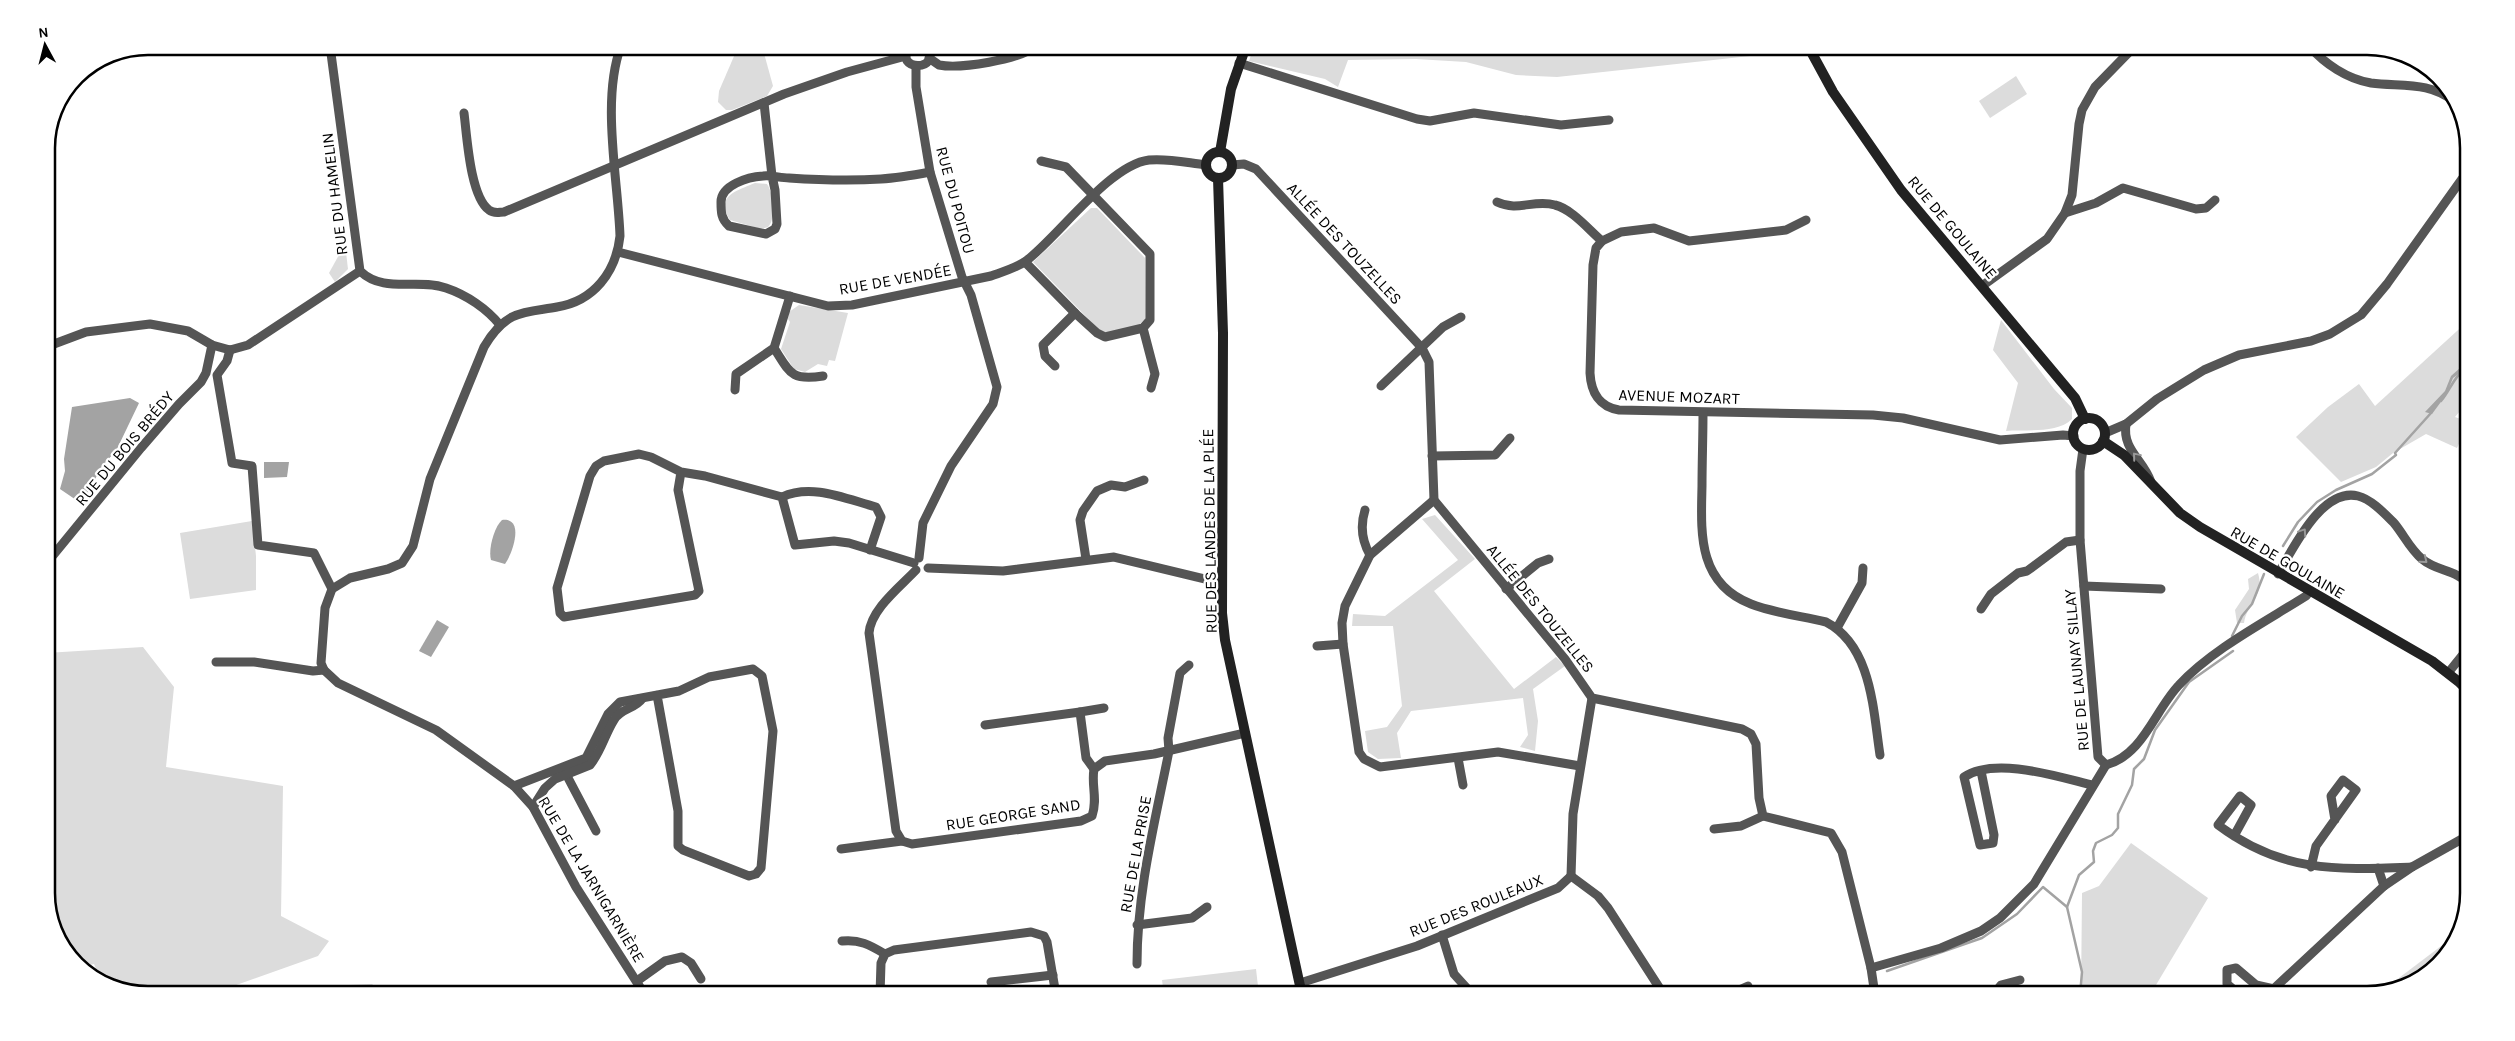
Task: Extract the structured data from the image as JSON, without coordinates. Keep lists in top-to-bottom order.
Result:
{
  "streets": {
    "street": [
      "RUE DU HAMELIN",
      "RUE DU POITOU",
      "RUE DE GOULAINE",
      "ALLÉE DES TOUZELLES",
      "RUE DE VENDÉE",
      "AVENUE MOZART",
      "RUE DU BOIS BRÉDY",
      "RUE DES LANDES DE LA PLÉE",
      "RUE DE LAUNAY SILLAY",
      "RUE GEORGE SAND",
      "RUE DE LA PRISE",
      "RUE DE LA JARNIGARNIÈRE",
      "RUE DES ROULEAUX"
    ]
  },
  "crossings": [
    ["RUE DU POITOU", "RUE DE VENDÉE"],
    ["RUE DE GOULAINE", "AVENUE MOZART"],
    ["RUE DE GOULAINE", "RUE DE LAUNAY SILLAY"],
    ["ALLÉE DES TOUZELLES", "RUE DE VENDÉE"],
    ["ALLÉE DES TOUZELLES", "RUE DES LANDES DE LA PLÉE"],
    ["RUE DE VENDÉE", "RUE DES LANDES DE LA PLÉE"],
    ["AVENUE MOZART", "RUE DE LAUNAY SILLAY"],
    ["RUE DES LANDES DE LA PLÉE", "RUE DES ROULEAUX"]
  ],
  "north": "top"
}
